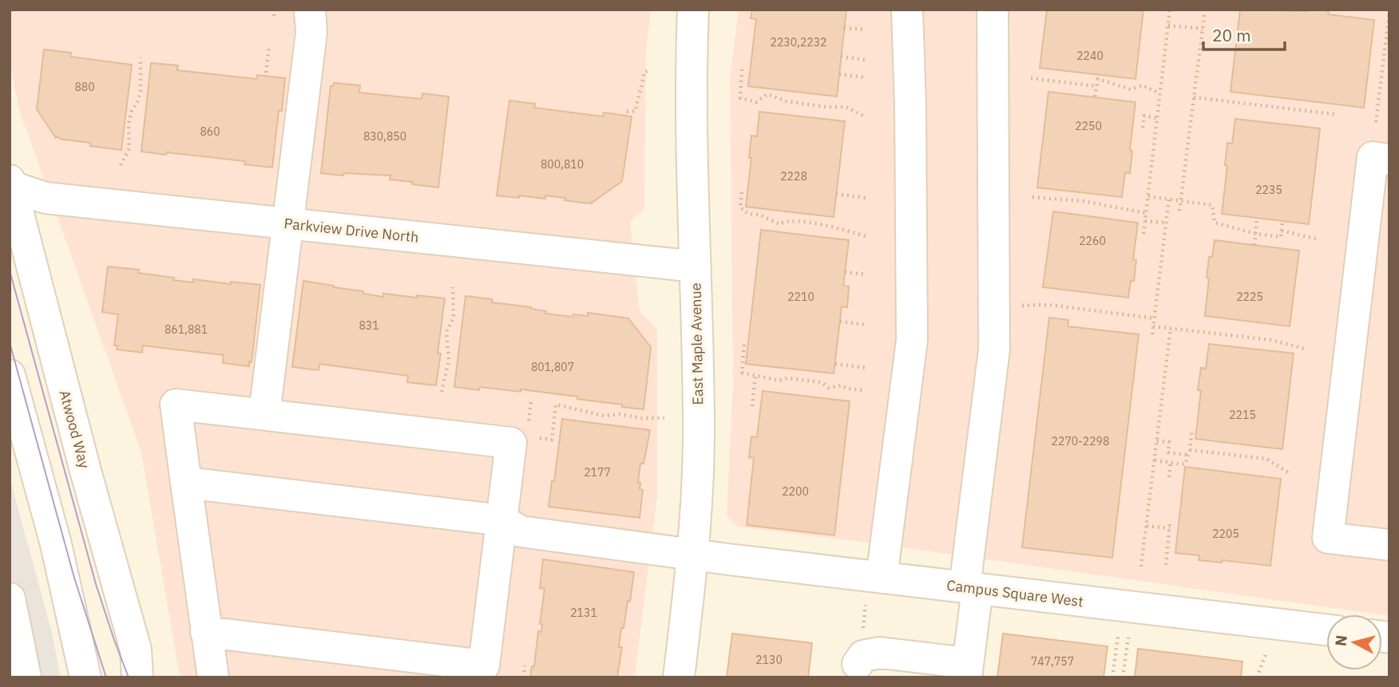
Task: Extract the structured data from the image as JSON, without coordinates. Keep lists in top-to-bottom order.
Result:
{
  "streets": {
    "street": [
      "Parkview Drive North",
      "East Maple Avenue",
      "Atwood Way",
      "Campus Square West"
    ]
  },
  "crossings": [
    ["Parkview Drive North", "East Maple Avenue"],
    ["Parkview Drive North", "Atwood Way"],
    ["East Maple Avenue", "Campus Square West"]
  ],
  "house_numbers": [
    "2230,2232",
    "2240",
    "880",
    "2250",
    "860",
    "830,850",
    "800,810",
    "2228",
    "2235",
    "2260",
    "2210",
    "2225",
    "831",
    "861,881",
    "801,807",
    "2215",
    "2270-2298",
    "2177",
    "2200",
    "2205",
    "2131",
    "2130",
    "747,757"
  ],
  "scale_bar": "20 m",
  "north": "left"
}
